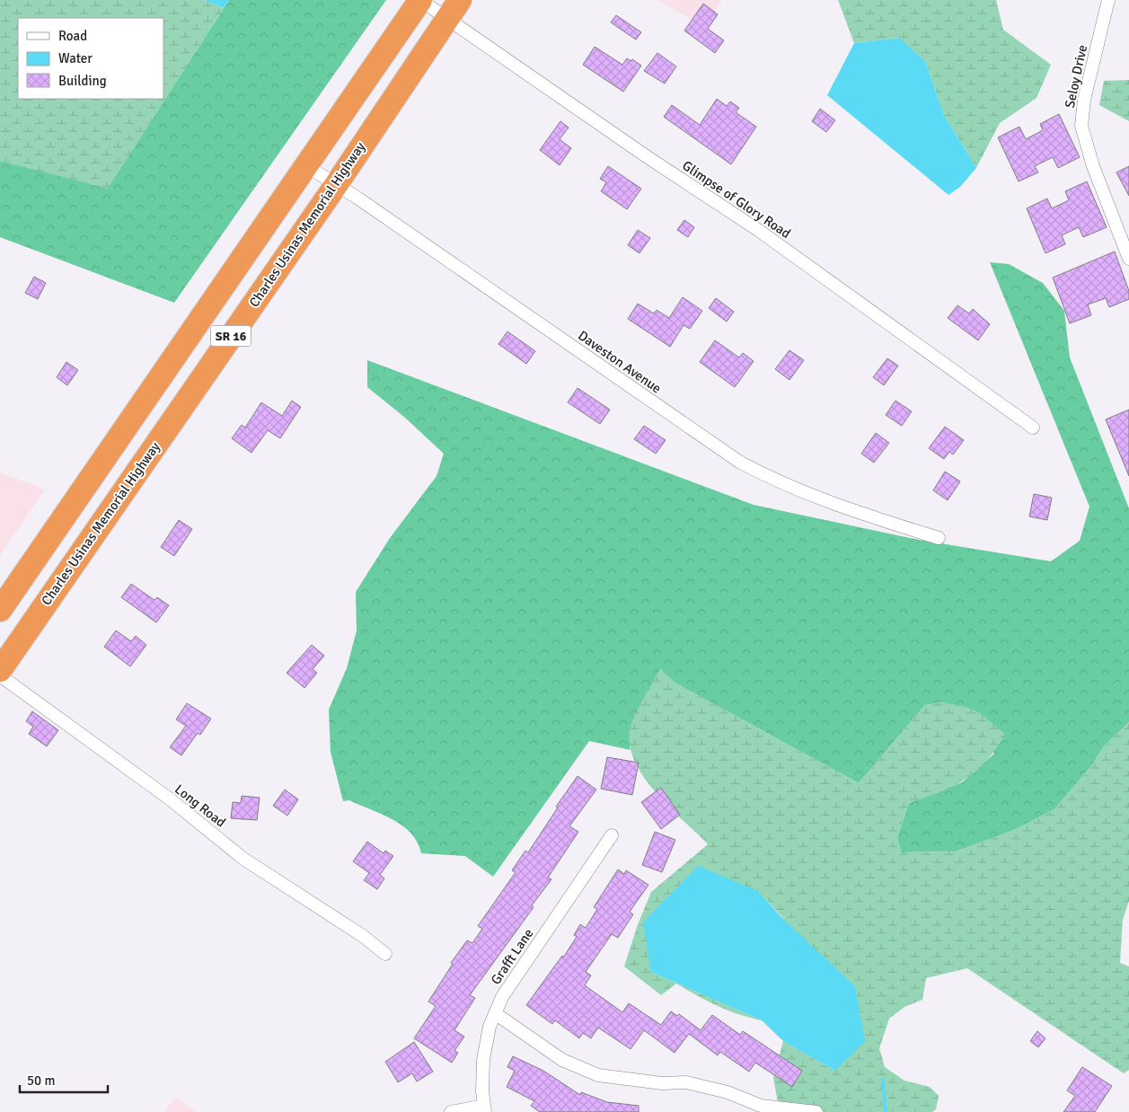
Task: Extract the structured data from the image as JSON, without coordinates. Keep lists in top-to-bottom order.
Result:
{
  "streets": {
    "highway": ["Charles Usinas Memorial Highway", "SR 16"],
    "street": [
      "Seloy Drive",
      "Glimpse of Glory Road",
      "Daveston Avenue",
      "Long Road",
      "Grafft Lane"
    ]
  },
  "crossings": [
    ["Glimpse of Glory Road", "Charles Usinas Memorial Highway"],
    ["Glimpse of Glory Road", "SR 16"],
    ["Charles Usinas Memorial Highway", "Daveston Avenue"],
    ["SR 16", "Daveston Avenue"]
  ],
  "legend": ["Road", "Water", "Building"],
  "scale_bar": "50 m"
}
